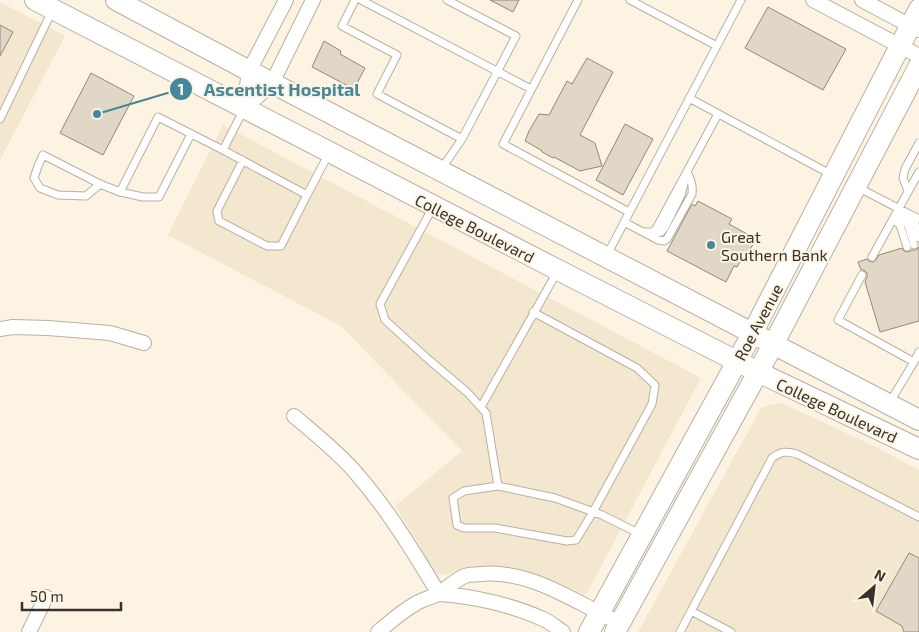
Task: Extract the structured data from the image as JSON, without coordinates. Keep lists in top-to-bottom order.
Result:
{
  "streets": {
    "main road": ["College Boulevard", "Roe Avenue"]
  },
  "crossings": [
    ["College Boulevard", "Roe Avenue"]
  ],
  "places": ["Ascentist Hospital", "Great Southern Bank"],
  "scale_bar": "50 m",
  "north": "top right"
}
